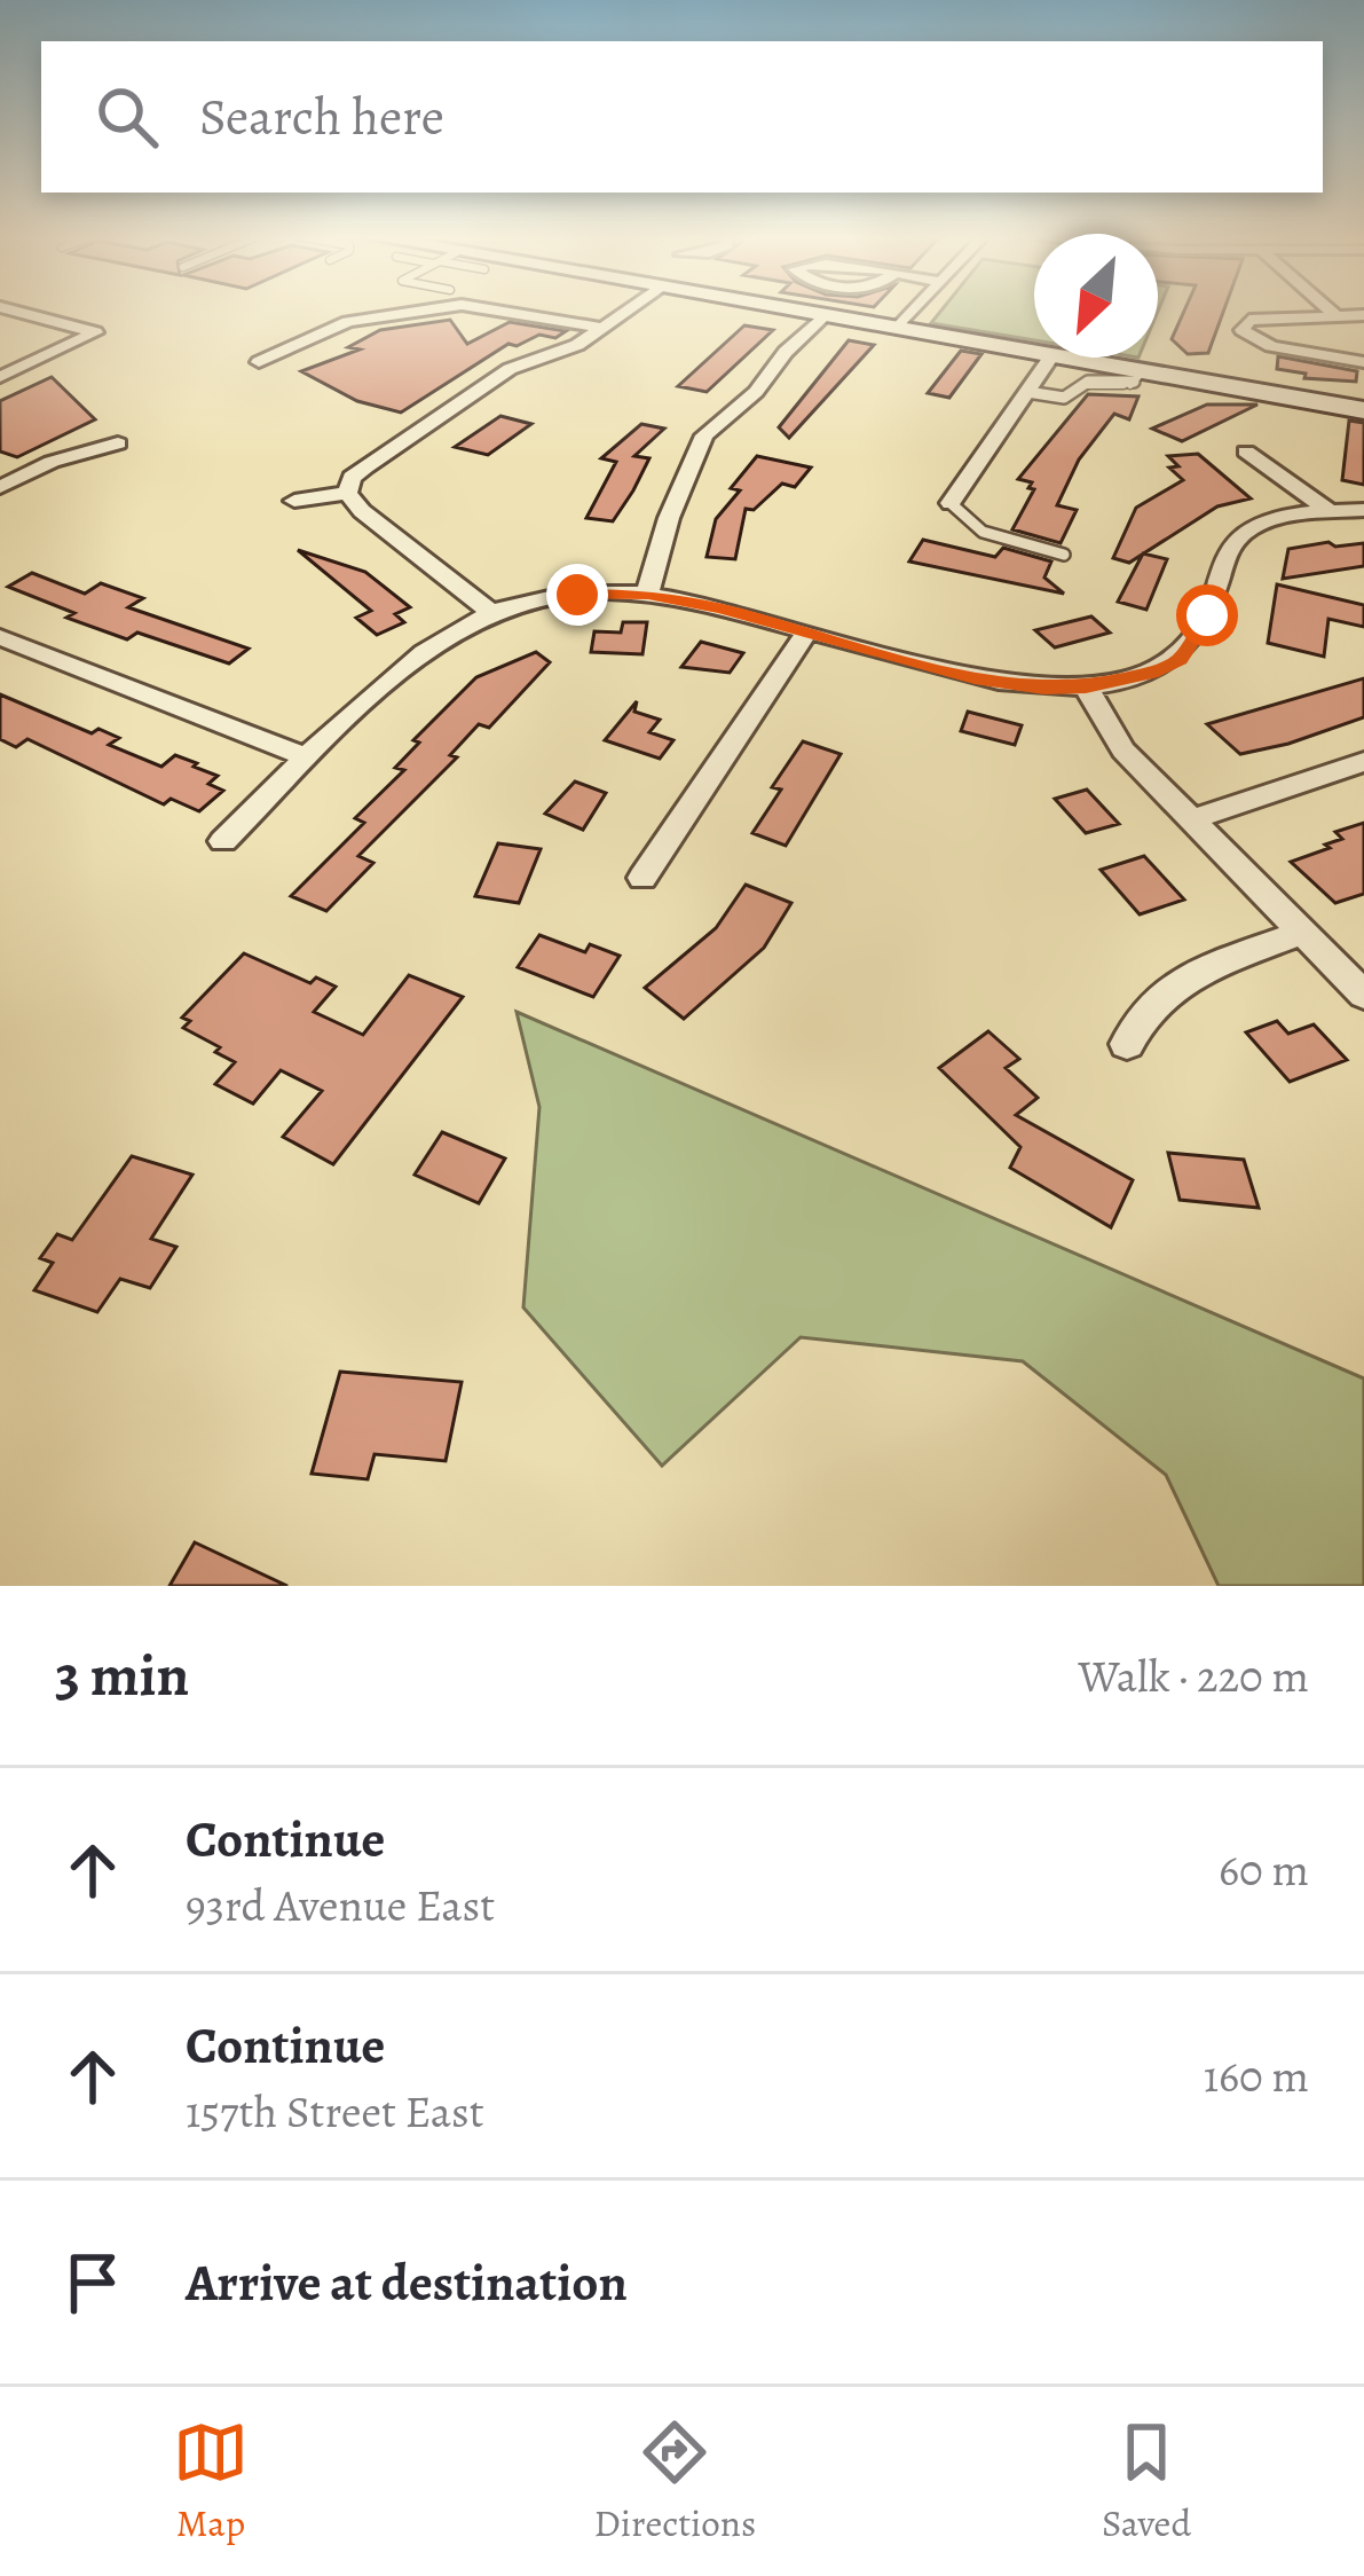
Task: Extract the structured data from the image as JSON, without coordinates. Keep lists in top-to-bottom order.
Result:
{
  "north": "bottom left",
  "page": {
    "search": "Search here",
    "heading": ["3 min", "Walk · 220 m"],
    "list": [
      ["Continue", "93rd Avenue East", "60 m"],
      ["Continue", "157th Street East", "160 m"],
      "Arrive at destination"
    ],
    "nav": ["Map", "Directions", "Saved"]
  }
}
